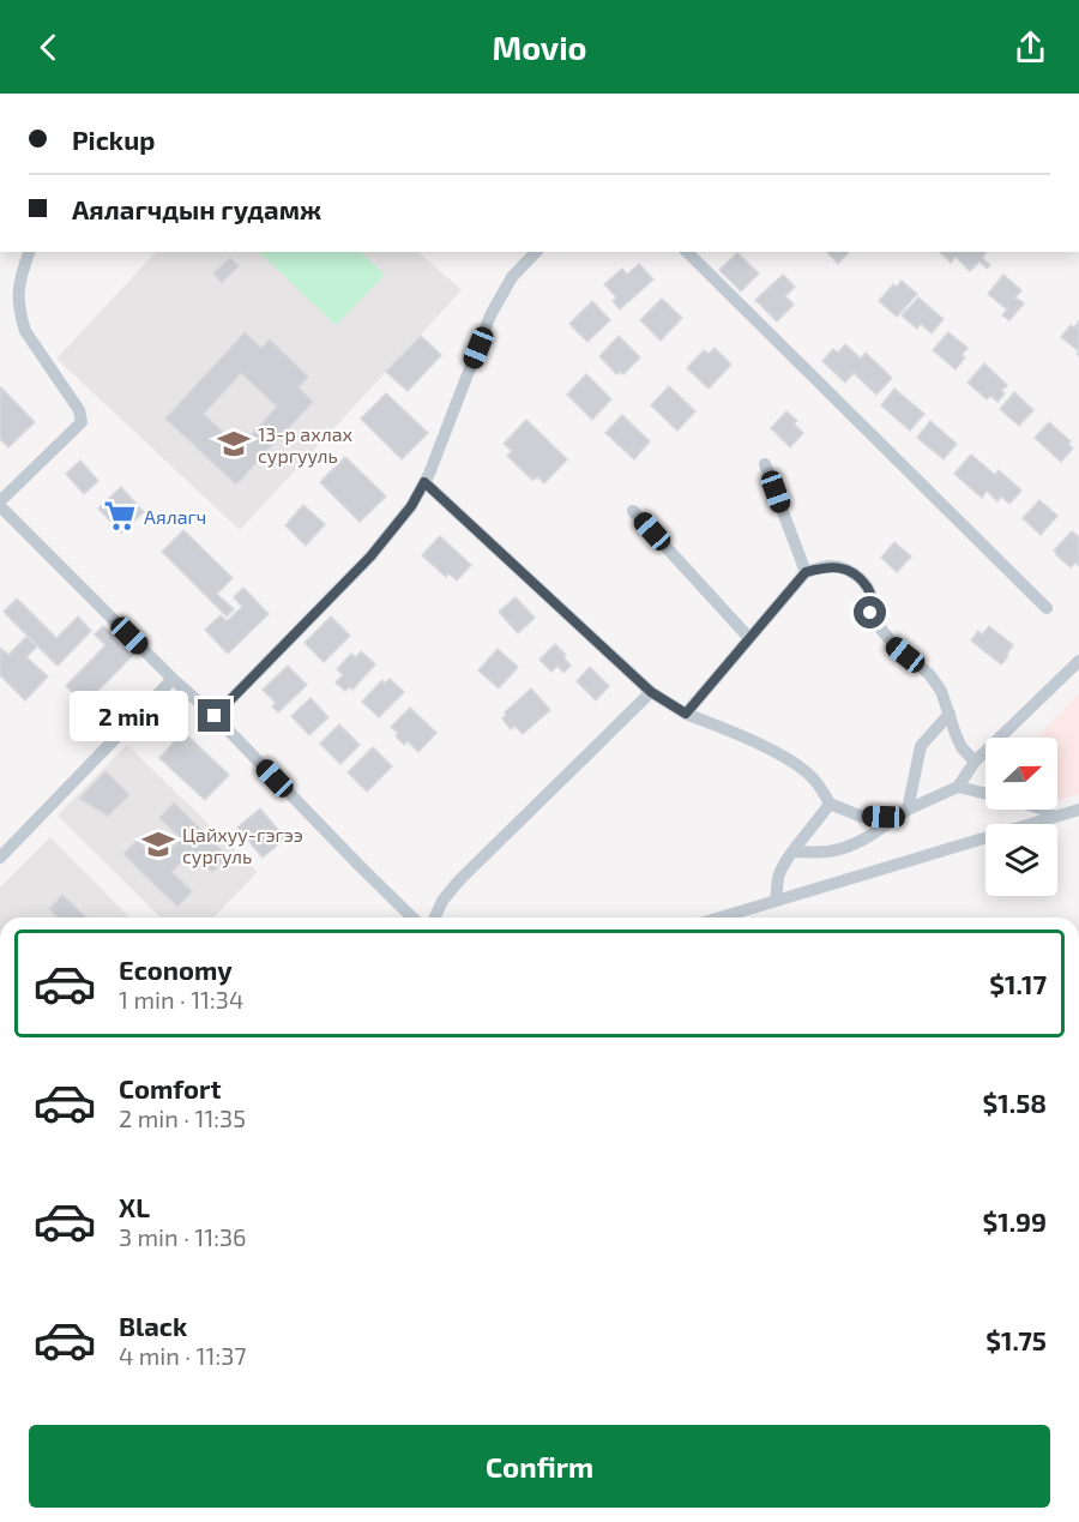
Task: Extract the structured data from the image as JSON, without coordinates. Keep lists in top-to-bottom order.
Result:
{
  "places": {
    "school or university": ["13-р ахлах сургууль", "Цайхуу-гэгээ сургуль"],
    "supermarket": ["Аялагч"]
  },
  "north": "right",
  "page": {
    "header": "Movio",
    "banner": ["Pickup", "Аялагчдын гудамж"],
    "bubble": "2 min",
    "list": [
      {
        "name": "Economy",
        "note": "1 min · 11:34",
        "value": "$1.17"
      },
      {
        "name": "Comfort",
        "note": "2 min · 11:35",
        "value": "$1.58"
      },
      {
        "name": "XL",
        "note": "3 min · 11:36",
        "value": "$1.99"
      },
      {
        "name": "Black",
        "note": "4 min · 11:37",
        "value": "$1.75"
      }
    ],
    "buttons": "Confirm"
  }
}
